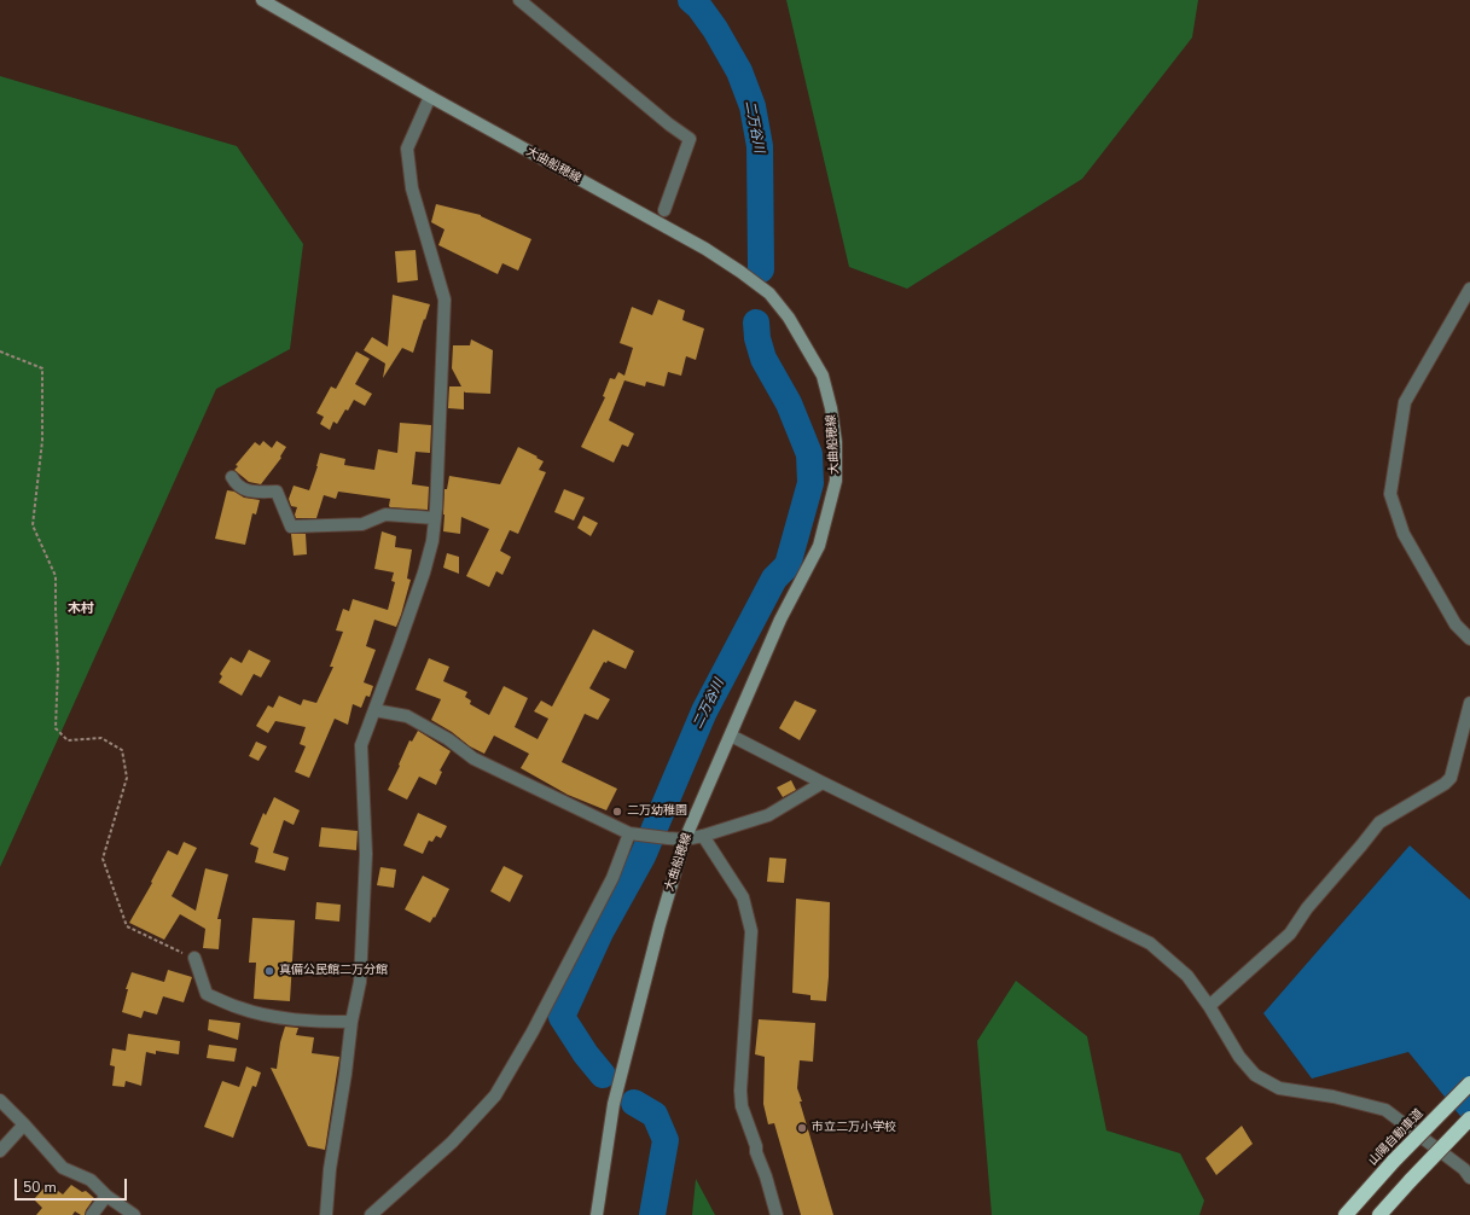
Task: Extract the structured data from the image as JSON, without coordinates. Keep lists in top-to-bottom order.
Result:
{
  "streets": {
    "highway": ["山陽自動車道"],
    "main road": ["大曲船穂線"]
  },
  "districts": ["木村"],
  "water": ["二万谷川"],
  "places": ["二万幼稚園", "真備公民館二万分館", "市立二万小学校"],
  "scale_bar": "50 m"
}
